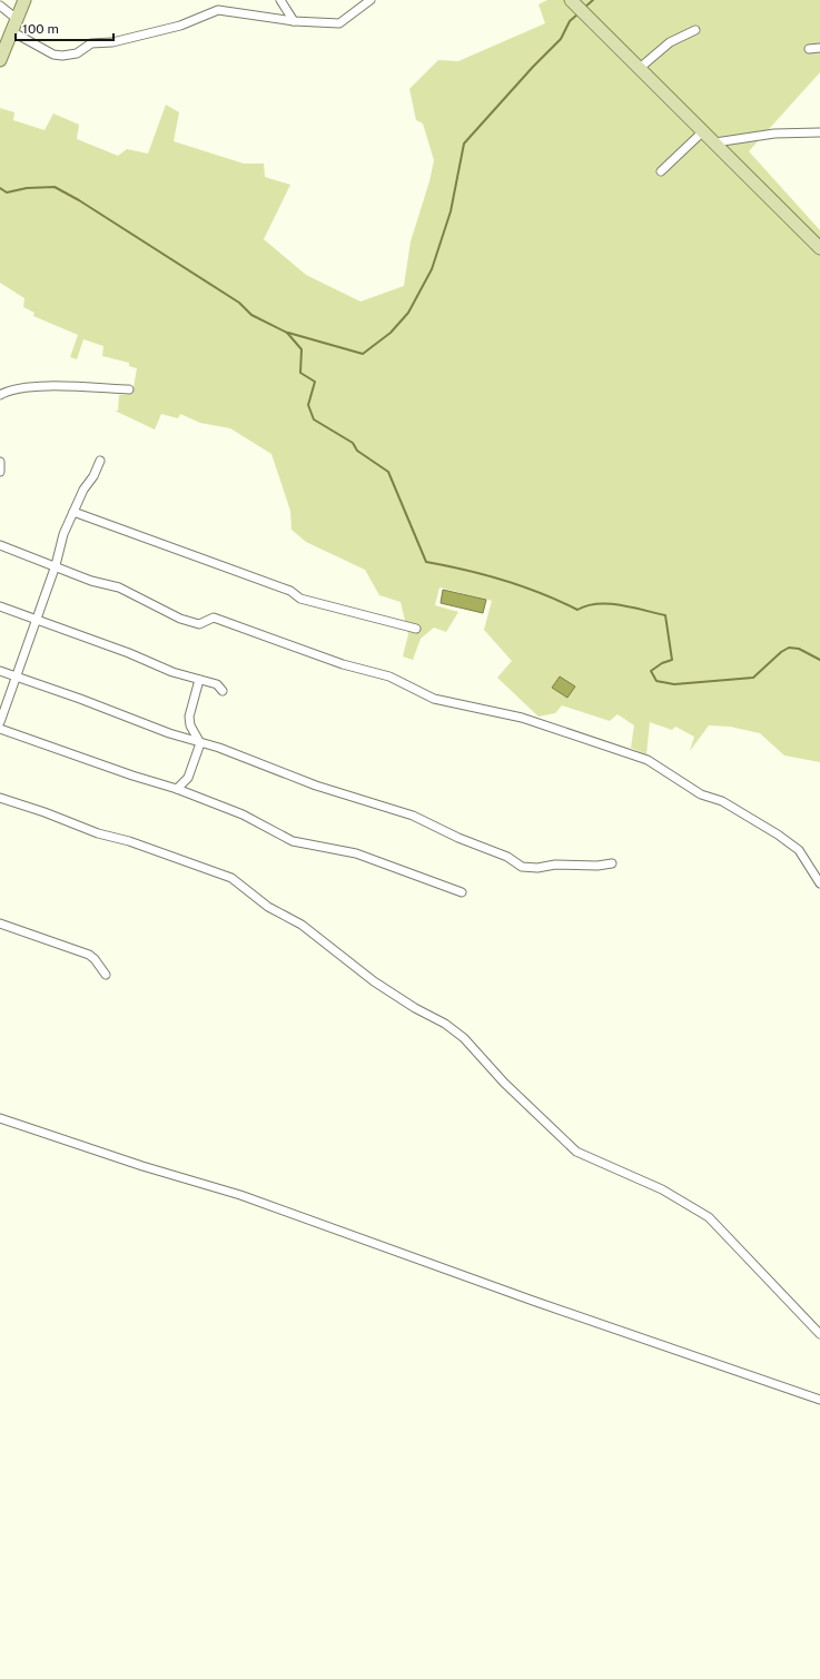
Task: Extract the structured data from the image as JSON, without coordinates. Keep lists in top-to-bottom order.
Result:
{
  "scale_bar": "100 m"
}
